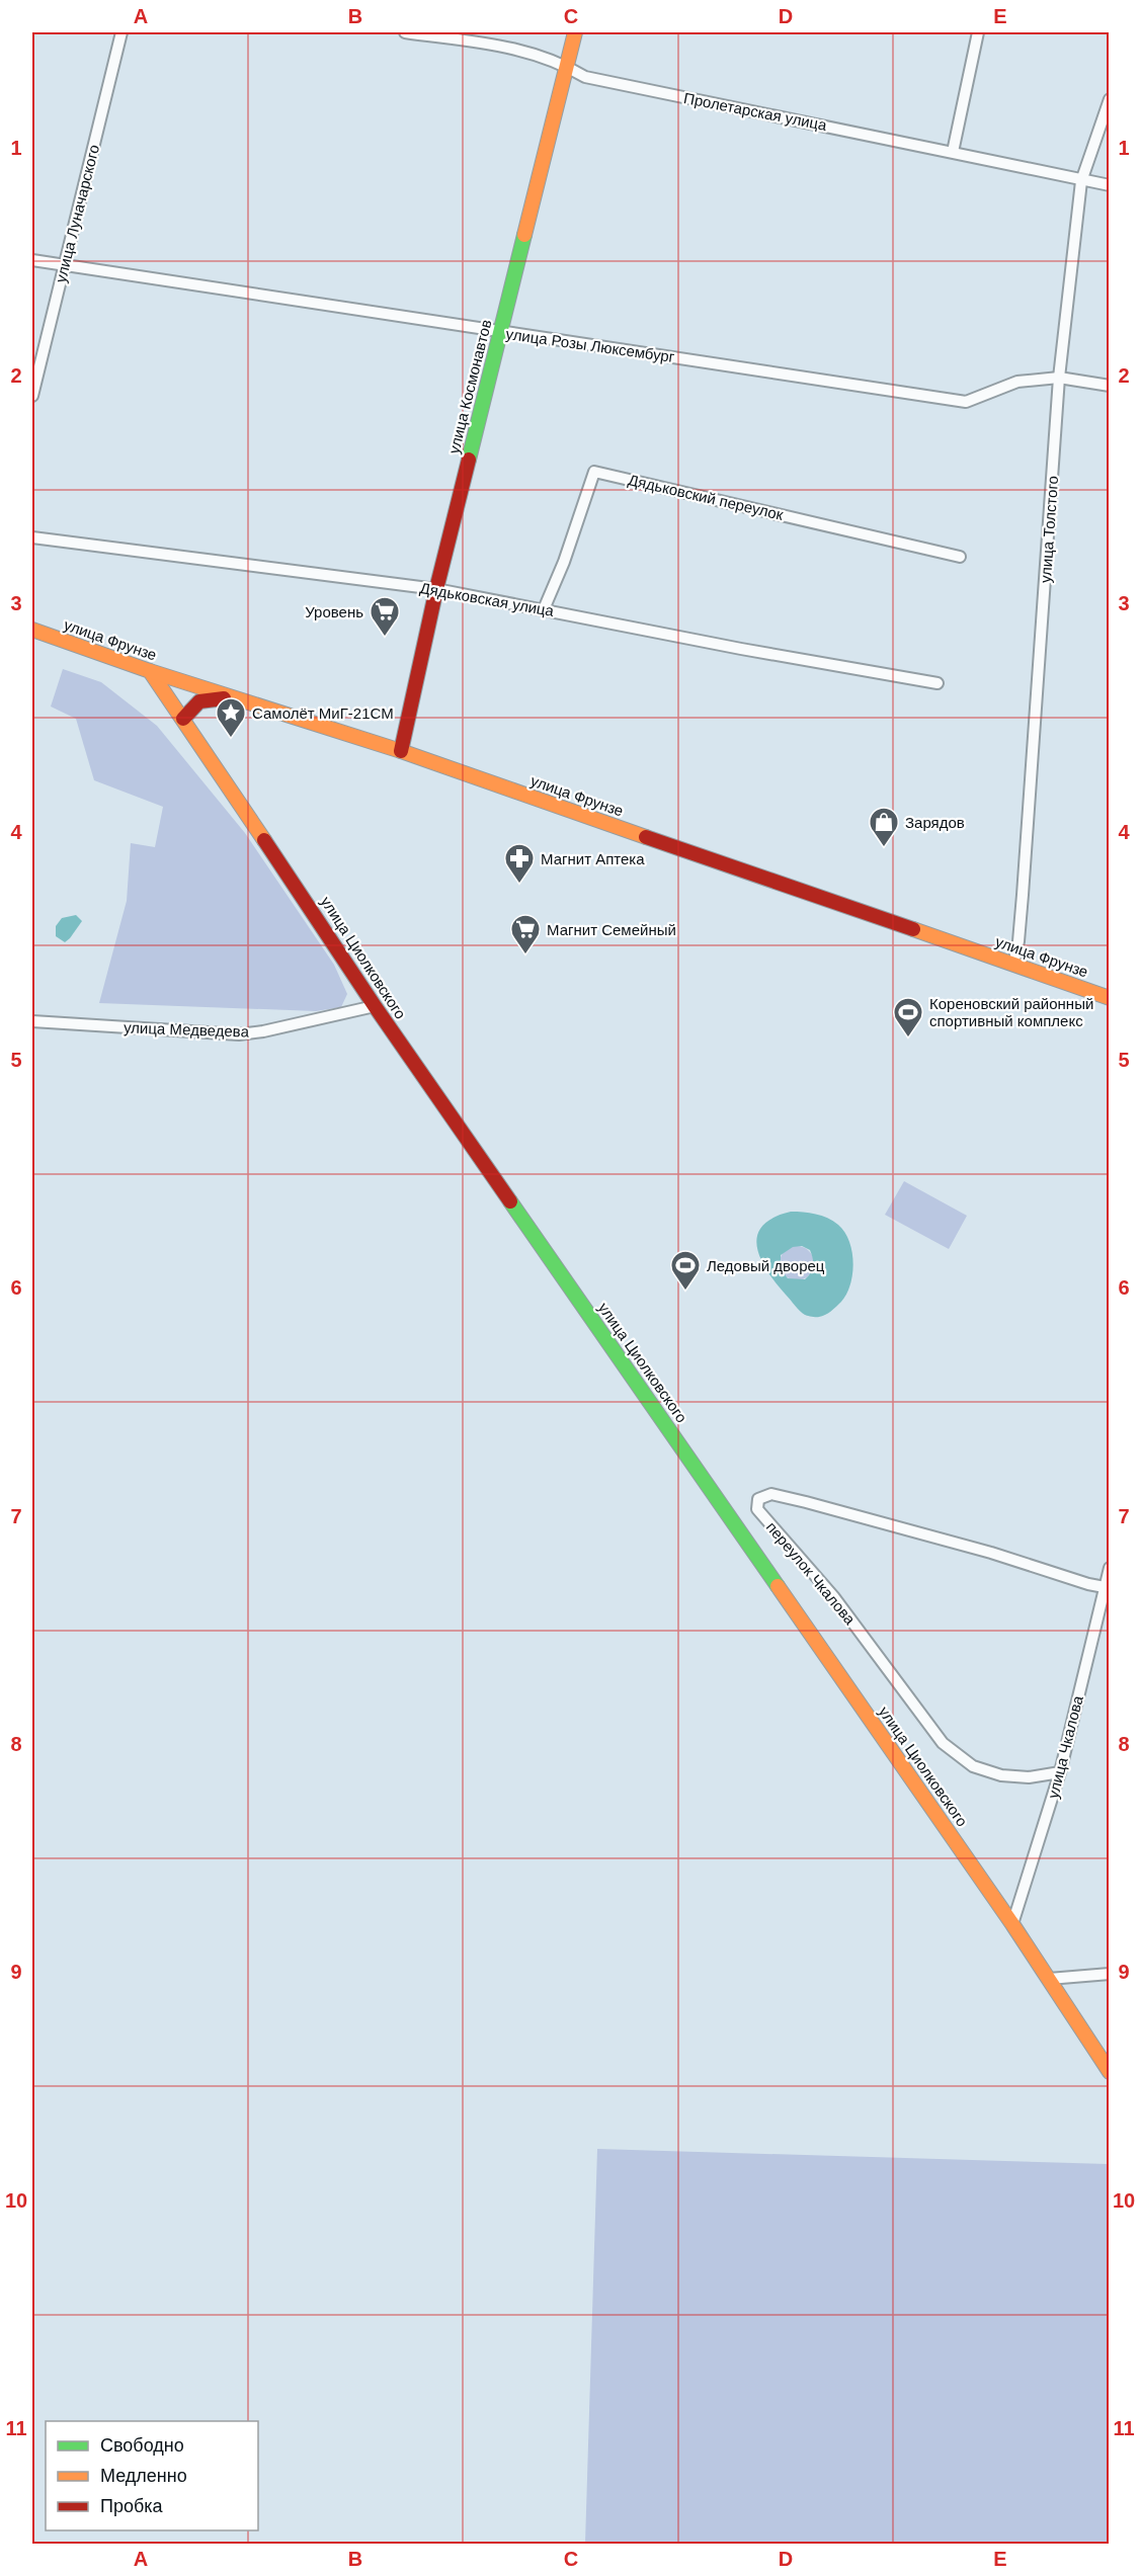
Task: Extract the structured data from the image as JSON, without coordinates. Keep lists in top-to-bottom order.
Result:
{
  "streets": {
    "main road": ["улица Космонавтов", "улица Фрунзе", "улица Циолковского"],
    "street": [
      "Пролетарская улица",
      "улица Луначарского",
      "улица Розы Люксембург",
      "Дядьковский переулок",
      "улица Толстого",
      "Дядьковская улица",
      "улица Медведева",
      "переулок Чкалова",
      "улица Чкалова"
    ]
  },
  "crossings": [
    ["Пролетарская улица", "улица Космонавтов"],
    ["Пролетарская улица", "улица Толстого"],
    ["улица Луначарского", "улица Розы Люксембург"],
    ["улица Розы Люксембург", "улица Космонавтов"],
    ["улица Розы Люксембург", "улица Толстого"],
    ["улица Космонавтов", "Дядьковская улица"],
    ["улица Космонавтов", "улица Фрунзе"],
    ["Дядьковский переулок", "Дядьковская улица"],
    ["улица Толстого", "улица Фрунзе"],
    ["улица Фрунзе", "улица Циолковского"],
    ["улица Циолковского", "улица Медведева"],
    ["улица Циолковского", "улица Чкалова"],
    ["переулок Чкалова", "улица Чкалова"]
  ],
  "places": {
    "supermarket": ["Уровень", "Магнит Семейный"],
    "place": ["Самолёт МиГ-21СМ"],
    "shop": ["Зарядов"],
    "pharmacy": ["Магнит Аптека"],
    "sports": ["Кореновский районный спортивный комплекс", "Ледовый дворец"]
  },
  "legend": ["Свободно", "Медленно", "Пробка"],
  "grid": {
    "columns": [
      "A",
      "B",
      "C",
      "D",
      "E"
    ],
    "rows": [
      "1",
      "2",
      "3",
      "4",
      "5",
      "6",
      "7",
      "8",
      "9",
      "10",
      "11"
    ]
  }
}
